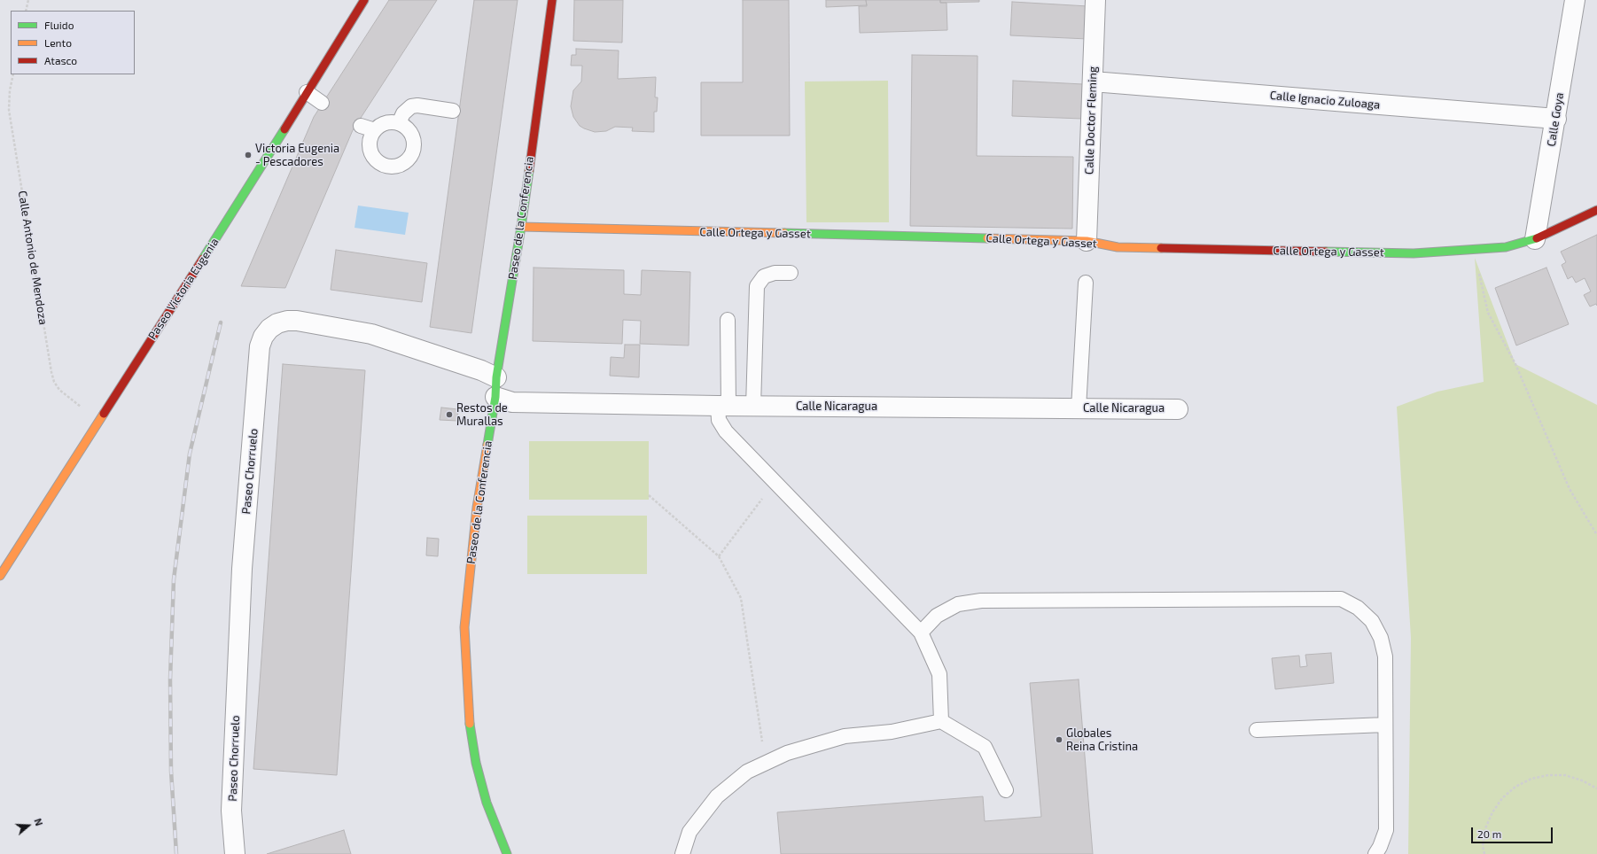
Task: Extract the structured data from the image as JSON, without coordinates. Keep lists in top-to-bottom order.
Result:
{
  "streets": {
    "street": [
      "Calle Ignacio Zuloaga",
      "Calle Goya",
      "Calle Doctor Fleming",
      "Paseo de la Conferencia",
      "Calle Ortega y Gasset",
      "Paseo Victoria Eugenia",
      "Calle Nicaragua",
      "Paseo Chorruelo"
    ],
    "path": ["Calle Antonio de Mendoza"]
  },
  "crossings": [
    ["Calle Ignacio Zuloaga", "Calle Goya"],
    ["Calle Ignacio Zuloaga", "Calle Doctor Fleming"],
    ["Calle Goya", "Calle Ortega y Gasset"],
    ["Calle Doctor Fleming", "Calle Ortega y Gasset"],
    ["Paseo de la Conferencia", "Calle Ortega y Gasset"],
    ["Paseo de la Conferencia", "Calle Nicaragua"],
    ["Paseo de la Conferencia", "Paseo Chorruelo"],
    ["Calle Antonio de Mendoza", "Paseo Victoria Eugenia"]
  ],
  "places": ["Victoria Eugenia - Pescadores", "Restos de Murallas", "Globales Reina Cristina"],
  "legend": ["Fluido", "Lento", "Atasco"],
  "scale_bar": "20 m",
  "north": "right"
}
